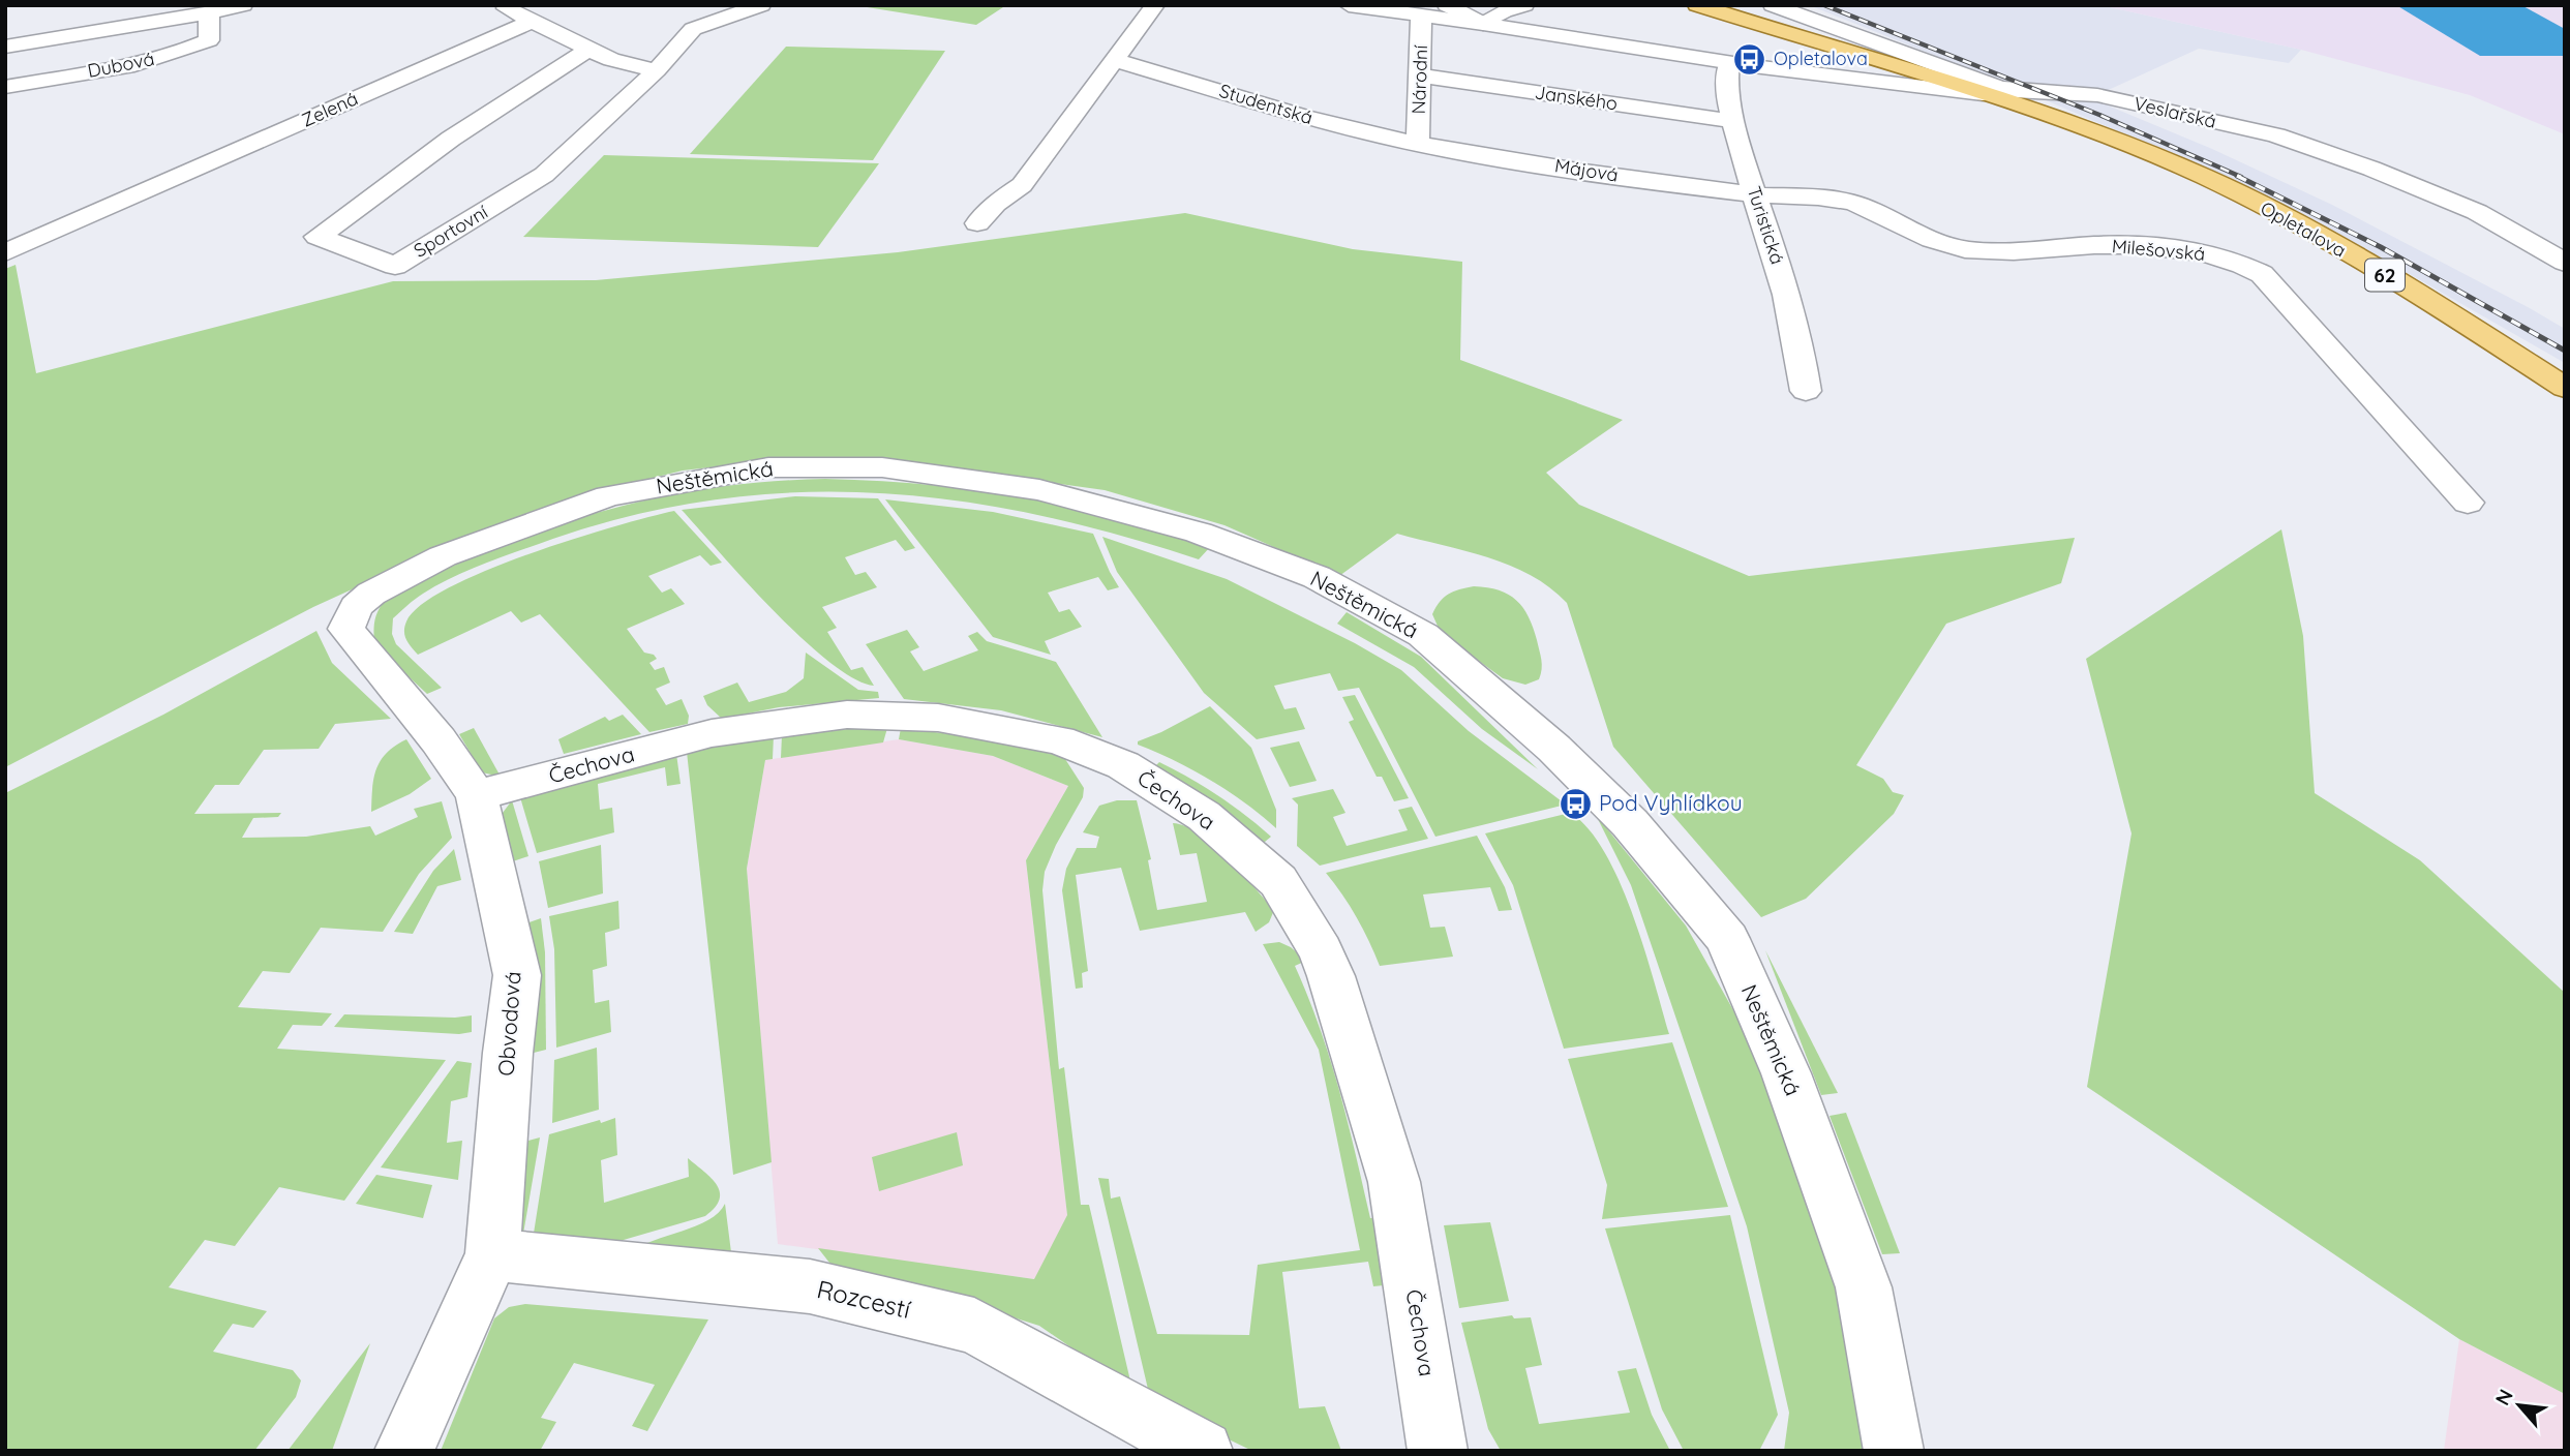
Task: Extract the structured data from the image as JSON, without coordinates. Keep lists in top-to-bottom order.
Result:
{
  "streets": {
    "main road": ["Opletalova", "62"],
    "street": [
      "Dubová",
      "Národní",
      "Janského",
      "Studentská",
      "Zelená",
      "Veslařská",
      "Májová",
      "Turistická",
      "Sportovní",
      "Milešovská",
      "Neštěmická",
      "Čechova",
      "Obvodová",
      "Rozcestí"
    ]
  },
  "crossings": [
    ["Národní", "Janského"],
    ["Národní", "Studentská"],
    ["Národní", "Májová"],
    ["Národní", "Opletalova"],
    ["Janského", "Turistická"],
    ["Studentská", "Májová"],
    ["Májová", "Turistická"],
    ["Májová", "Milešovská"],
    ["Turistická", "Opletalova"],
    ["Turistická", "Milešovská"],
    ["Neštěmická", "Obvodová"],
    ["Čechova", "Obvodová"],
    ["Obvodová", "Rozcestí"]
  ],
  "places": {
    "bus stop": ["Opletalova", "Pod Vyhlídkou"]
  },
  "north": "top left"
}
